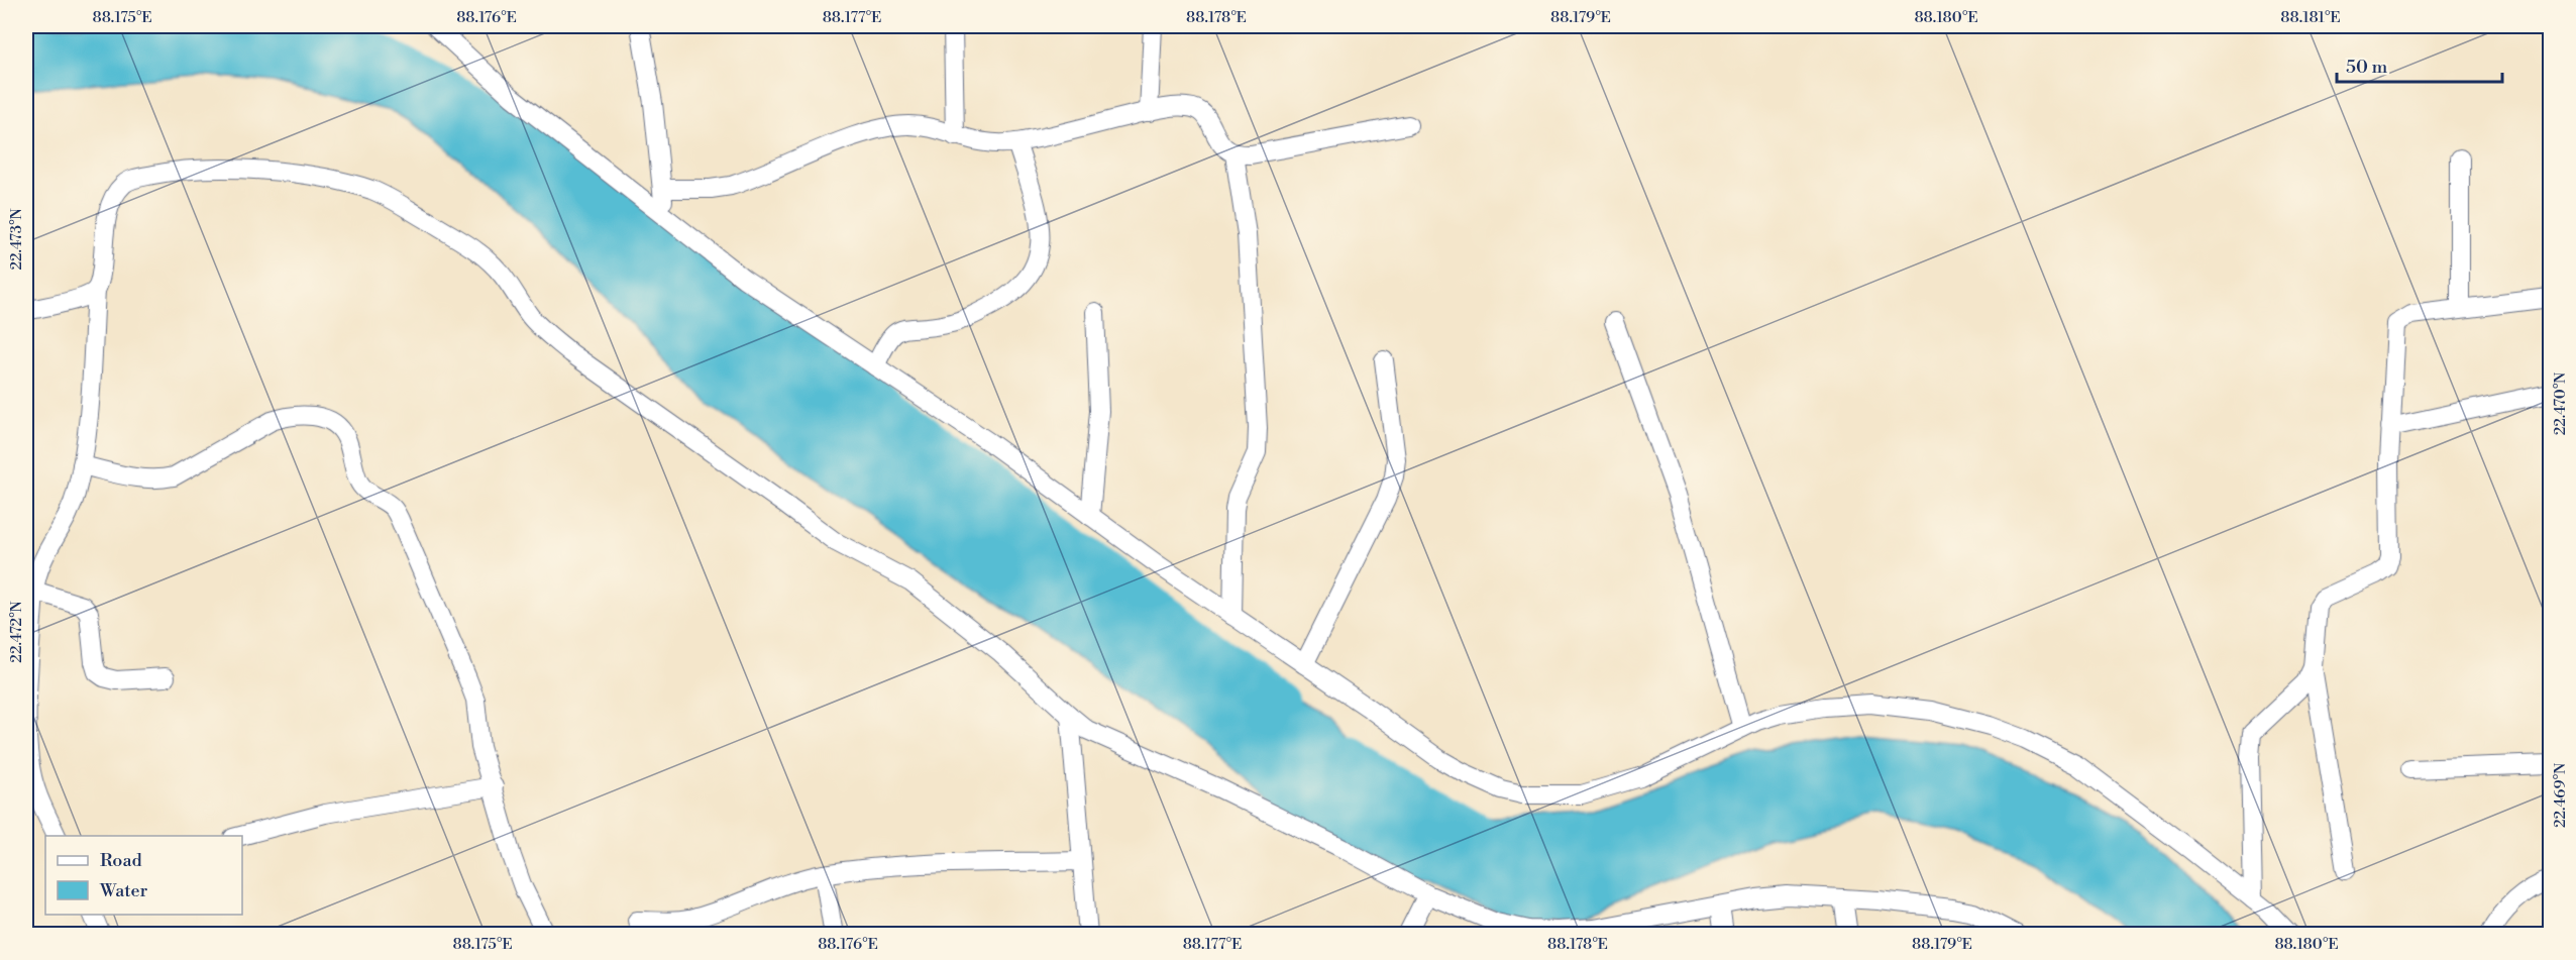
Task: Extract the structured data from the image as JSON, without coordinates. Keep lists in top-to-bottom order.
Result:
{
  "legend": ["Road", "Water"],
  "scale_bar": "50 m",
  "coordinates": [
    "88.175°E",
    "88.176°E",
    "88.177°E",
    "88.178°E",
    "88.179°E",
    "88.180°E",
    "88.181°E",
    "22.473°N",
    "22.470°N",
    "22.472°N",
    "22.469°N"
  ]
}
